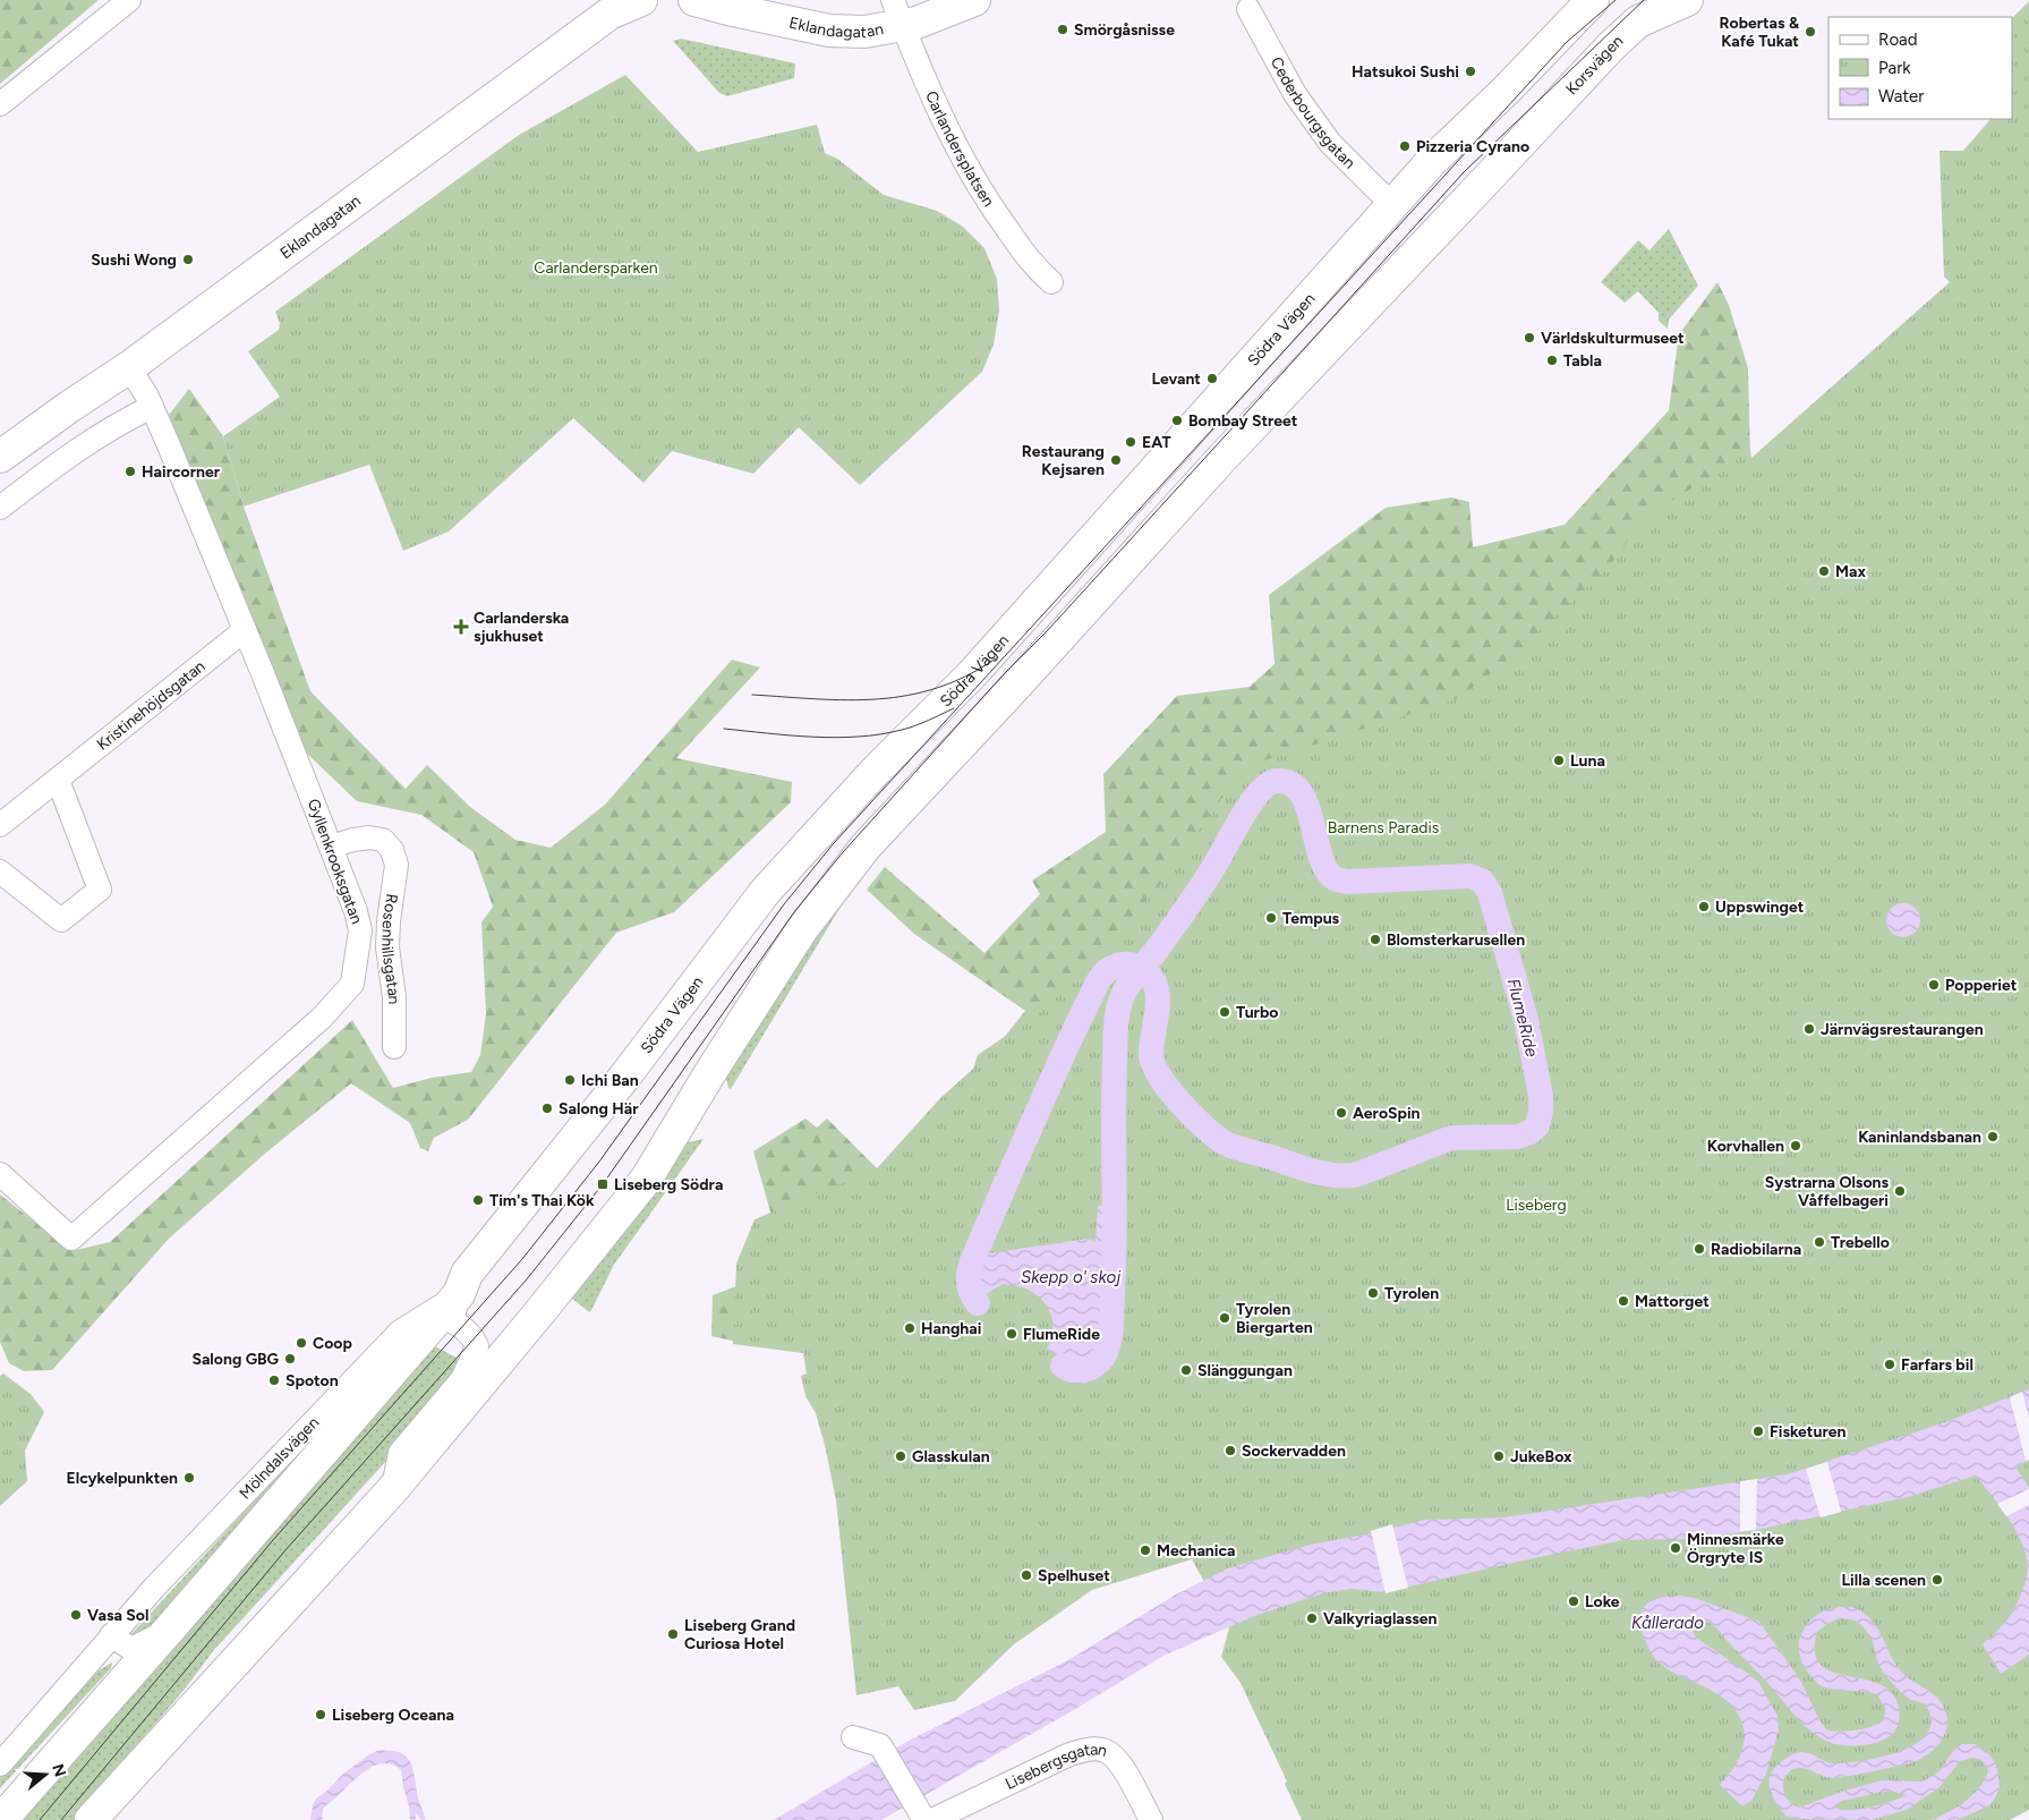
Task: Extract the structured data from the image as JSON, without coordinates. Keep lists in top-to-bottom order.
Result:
{
  "streets": {
    "main road": [
      "Eklandagatan",
      "Korsvägen",
      "Södra Vägen",
      "Mölndalsvägen"
    ],
    "street": [
      "Cederbourgsgatan",
      "Carlandersplatsen",
      "Kristinehöjdsgatan",
      "Gyllenkrooksgatan",
      "Rosenhillsgatan",
      "Lisebergsgatan"
    ]
  },
  "crossings": [
    ["Eklandagatan", "Carlandersplatsen"],
    ["Eklandagatan", "Gyllenkrooksgatan"],
    ["Cederbourgsgatan", "Södra Vägen"],
    ["Södra Vägen", "Mölndalsvägen"],
    ["Kristinehöjdsgatan", "Gyllenkrooksgatan"],
    ["Gyllenkrooksgatan", "Rosenhillsgatan"]
  ],
  "water": ["FlumeRide", "Skepp o' skoj", "Kållerado"],
  "parks": ["Carlandersparken", "Barnens Paradis", "Liseberg"],
  "places": {
    "other": [
      "Smörgåsnisse",
      "Robertas & Kafé Tukat",
      "Hatsukoi Sushi",
      "Pizzeria Cyrano",
      "Sushi Wong",
      "Världskulturmuseet",
      "Tabla",
      "Levant",
      "Bombay Street",
      "EAT",
      "Restaurang Kejsaren",
      "Haircorner",
      "Max",
      "Luna",
      "Uppswinget",
      "Tempus",
      "Blomsterkarusellen",
      "Popperiet",
      "Turbo",
      "Järnvägsrestaurangen",
      "Ichi Ban",
      "Salong Här",
      "AeroSpin",
      "Kaninlandsbanan",
      "Korvhallen",
      "Systrarna Olsons Våffelbageri",
      "Tim's Thai Kök",
      "Trebello",
      "Radiobilarna",
      "Tyrolen",
      "Mattorget",
      "Tyrolen Biergarten",
      "Hanghai",
      "FlumeRide",
      "Coop",
      "Salong GBG",
      "Farfars bil",
      "Slänggungan",
      "Spoton",
      "Fisketuren",
      "Sockervadden",
      "Glasskulan",
      "JukeBox",
      "Elcykelpunkten",
      "Minnesmärke Örgryte IS",
      "Mechanica",
      "Spelhuset",
      "Lilla scenen",
      "Loke",
      "Vasa Sol",
      "Valkyriaglassen",
      "Liseberg Grand Curiosa Hotel",
      "Liseberg Oceana"
    ],
    "health": ["Carlanderska sjukhuset"],
    "transit": ["Liseberg Södra"]
  },
  "legend": ["Road", "Park", "Water"],
  "north": "right"
}
